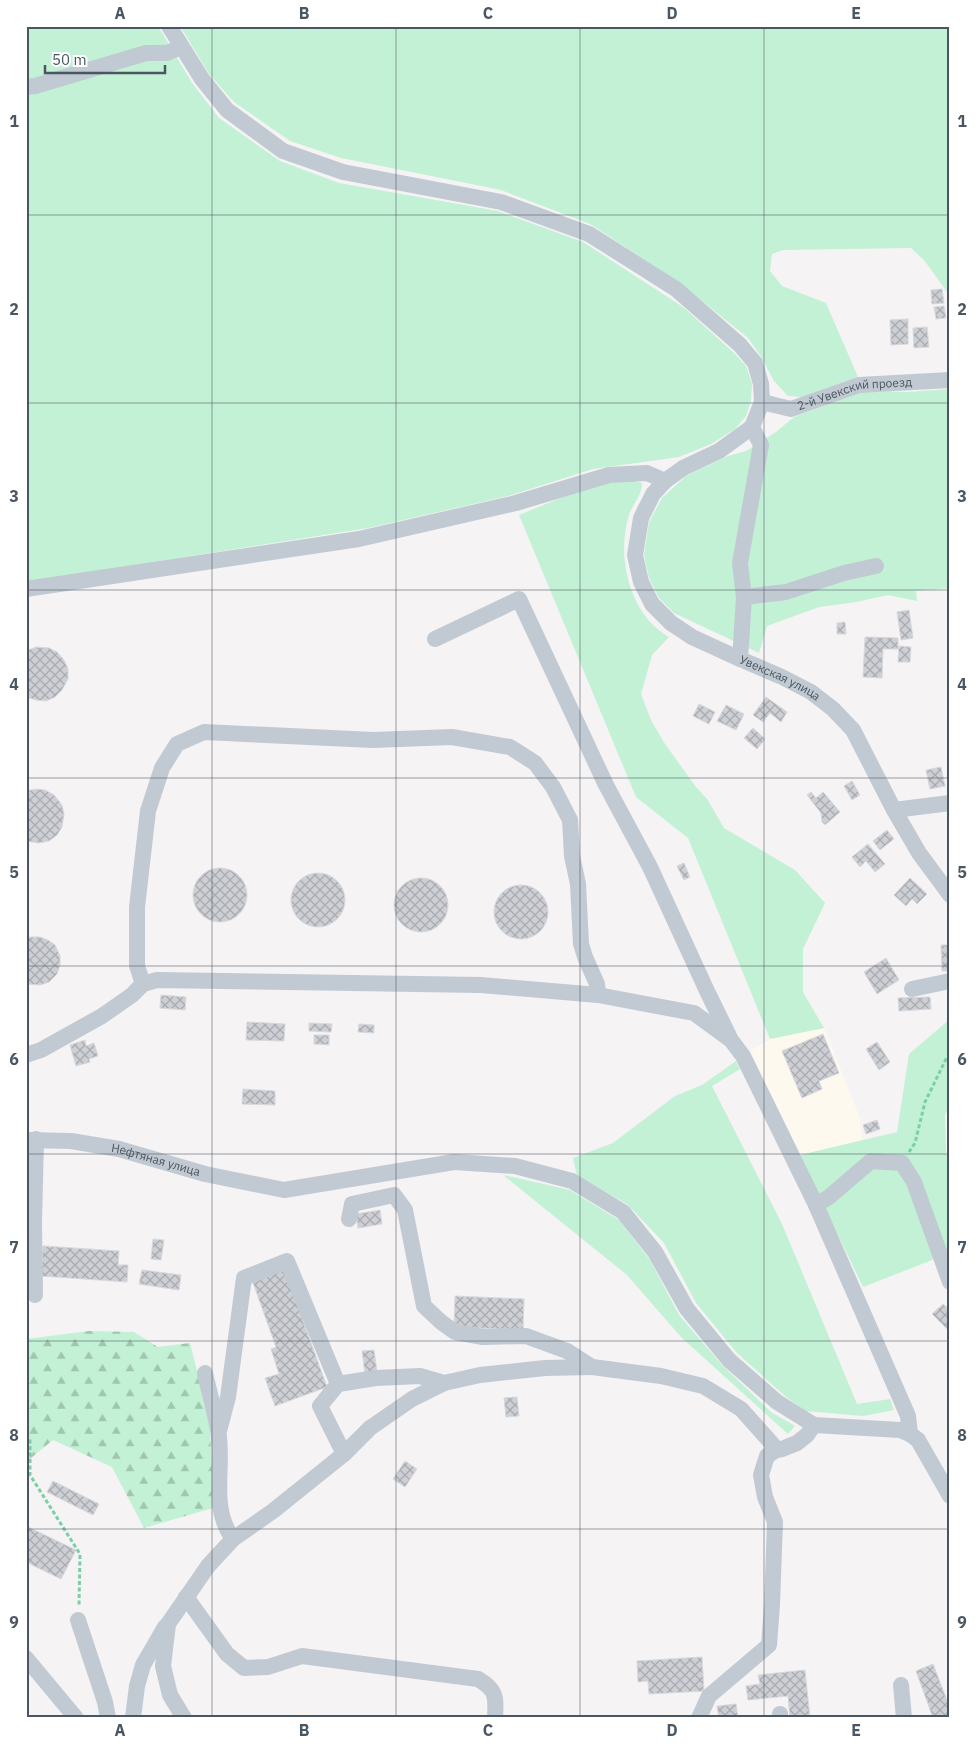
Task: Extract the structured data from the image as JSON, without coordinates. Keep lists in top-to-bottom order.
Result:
{
  "streets": {
    "street": ["2-й Увекский проезд", "Увекская улица", "Нефтяная улица"]
  },
  "scale_bar": "50 m",
  "grid": {
    "columns": [
      "A",
      "B",
      "C",
      "D",
      "E"
    ],
    "rows": [
      "1",
      "2",
      "3",
      "4",
      "5",
      "6",
      "7",
      "8",
      "9"
    ]
  }
}
